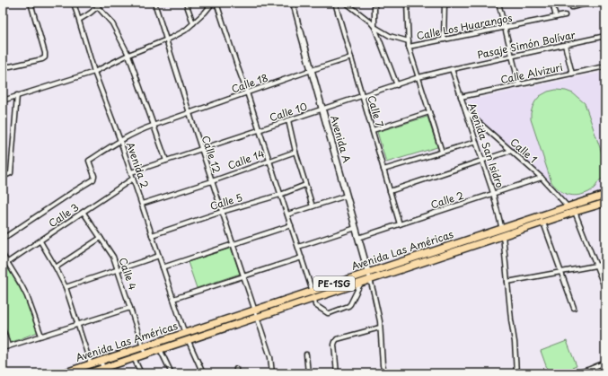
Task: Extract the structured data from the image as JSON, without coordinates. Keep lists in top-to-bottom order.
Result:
{
  "streets": {
    "main road": ["Avenida Las Américas", "PE-1SG"],
    "street": [
      "Calle Los Huarangos",
      "Pasaje Simón Bolívar",
      "Calle Alvizuri",
      "Calle 18",
      "Calle 7",
      "Calle 10",
      "Avenida A",
      "Avenida San Isidro",
      "Calle 1",
      "Calle 12",
      "Calle 14",
      "Avenida 2",
      "Calle 2",
      "Calle 5",
      "Calle 3",
      "Calle 4"
    ]
  },
  "crossings": [
    ["Pasaje Simón Bolívar", "Calle 10"],
    ["Pasaje Simón Bolívar", "Avenida San Isidro"],
    ["Calle Alvizuri", "Avenida San Isidro"],
    ["Calle 18", "Calle 7"],
    ["Calle 18", "Avenida A"],
    ["Calle 18", "Calle 12"],
    ["Calle 18", "Avenida 2"],
    ["Calle 7", "Calle 10"],
    ["Calle 7", "Calle 2"],
    ["Calle 10", "Avenida A"],
    ["Calle 10", "Avenida San Isidro"],
    ["Calle 10", "Calle 12"],
    ["Calle 10", "Avenida 2"],
    ["Avenida A", "Calle 2"],
    ["Avenida A", "Avenida Las Américas"],
    ["Avenida San Isidro", "Calle 1"],
    ["Avenida San Isidro", "Calle 2"],
    ["Avenida San Isidro", "Avenida Las Américas"],
    ["Calle 1", "Calle 2"],
    ["Calle 1", "Avenida Las Américas"],
    ["Calle 12", "Calle 14"],
    ["Calle 12", "Calle 5"],
    ["Calle 12", "Avenida Las Américas"],
    ["Calle 14", "Avenida 2"],
    ["Avenida 2", "Calle 5"],
    ["Avenida 2", "Calle 3"],
    ["Avenida 2", "Avenida Las Américas"],
    ["Calle 3", "Calle 4"],
    ["Avenida Las Américas", "Calle 4"]
  ]
}
